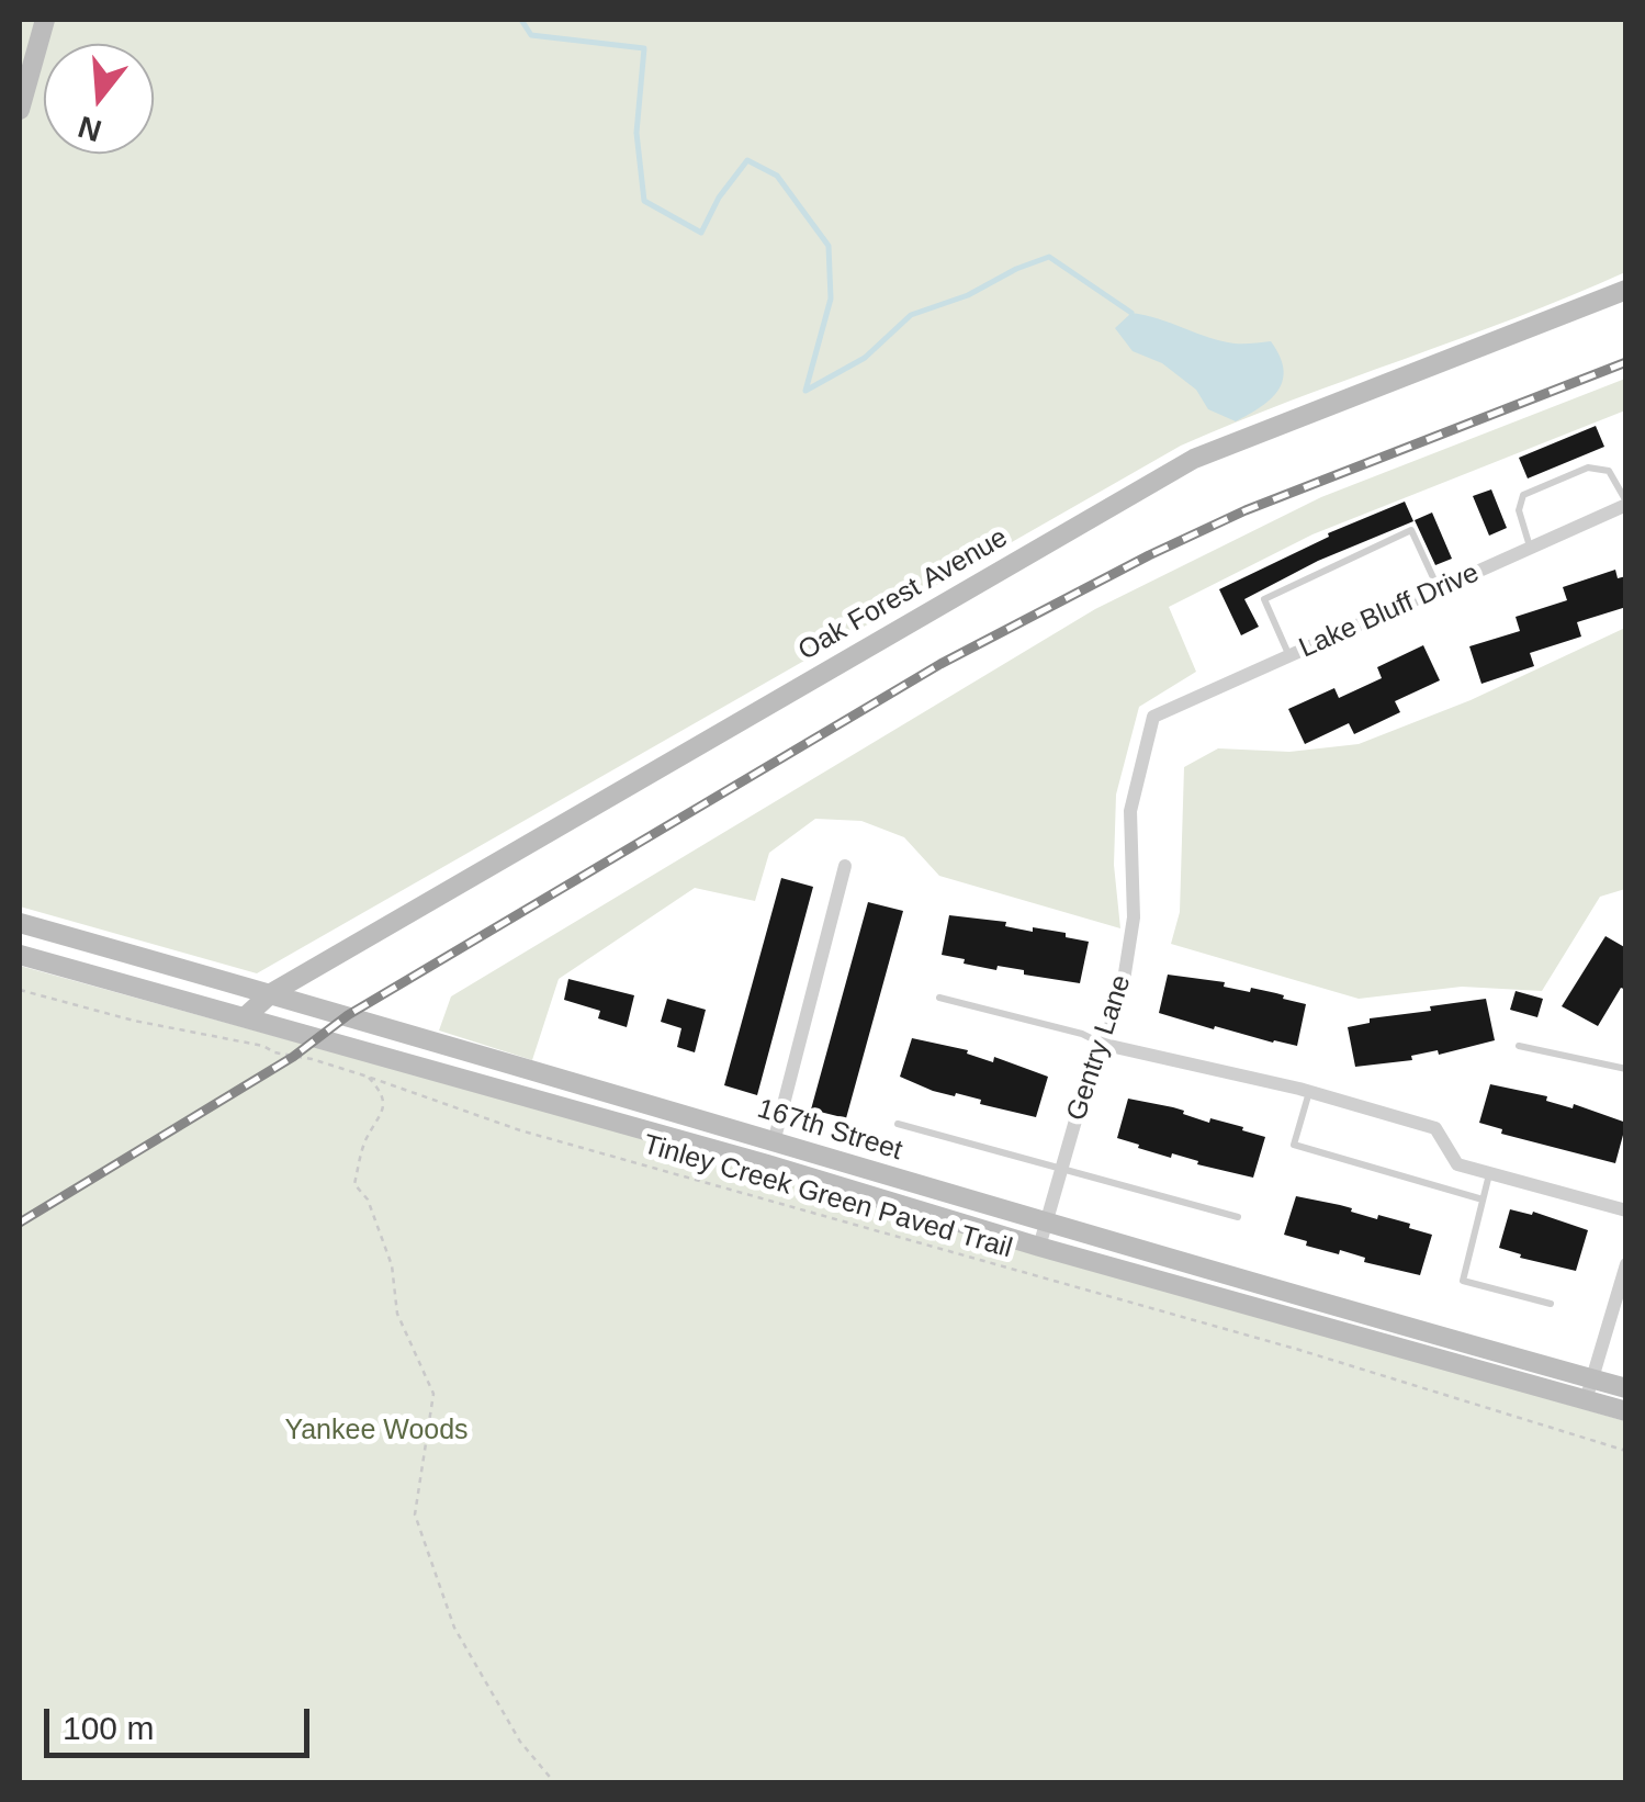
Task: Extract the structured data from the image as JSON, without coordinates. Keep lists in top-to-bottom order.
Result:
{
  "streets": {
    "main road": ["Oak Forest Avenue", "167th Street"],
    "street": ["Lake Bluff Drive", "Gentry Lane"],
    "path": ["Tinley Creek Green Paved Trail"]
  },
  "crossings": [
    ["Oak Forest Avenue", "167th Street"],
    ["Lake Bluff Drive", "Gentry Lane"],
    ["Gentry Lane", "167th Street"]
  ],
  "parks": ["Yankee Woods"],
  "scale_bar": "100 m",
  "north": "bottom"
}
